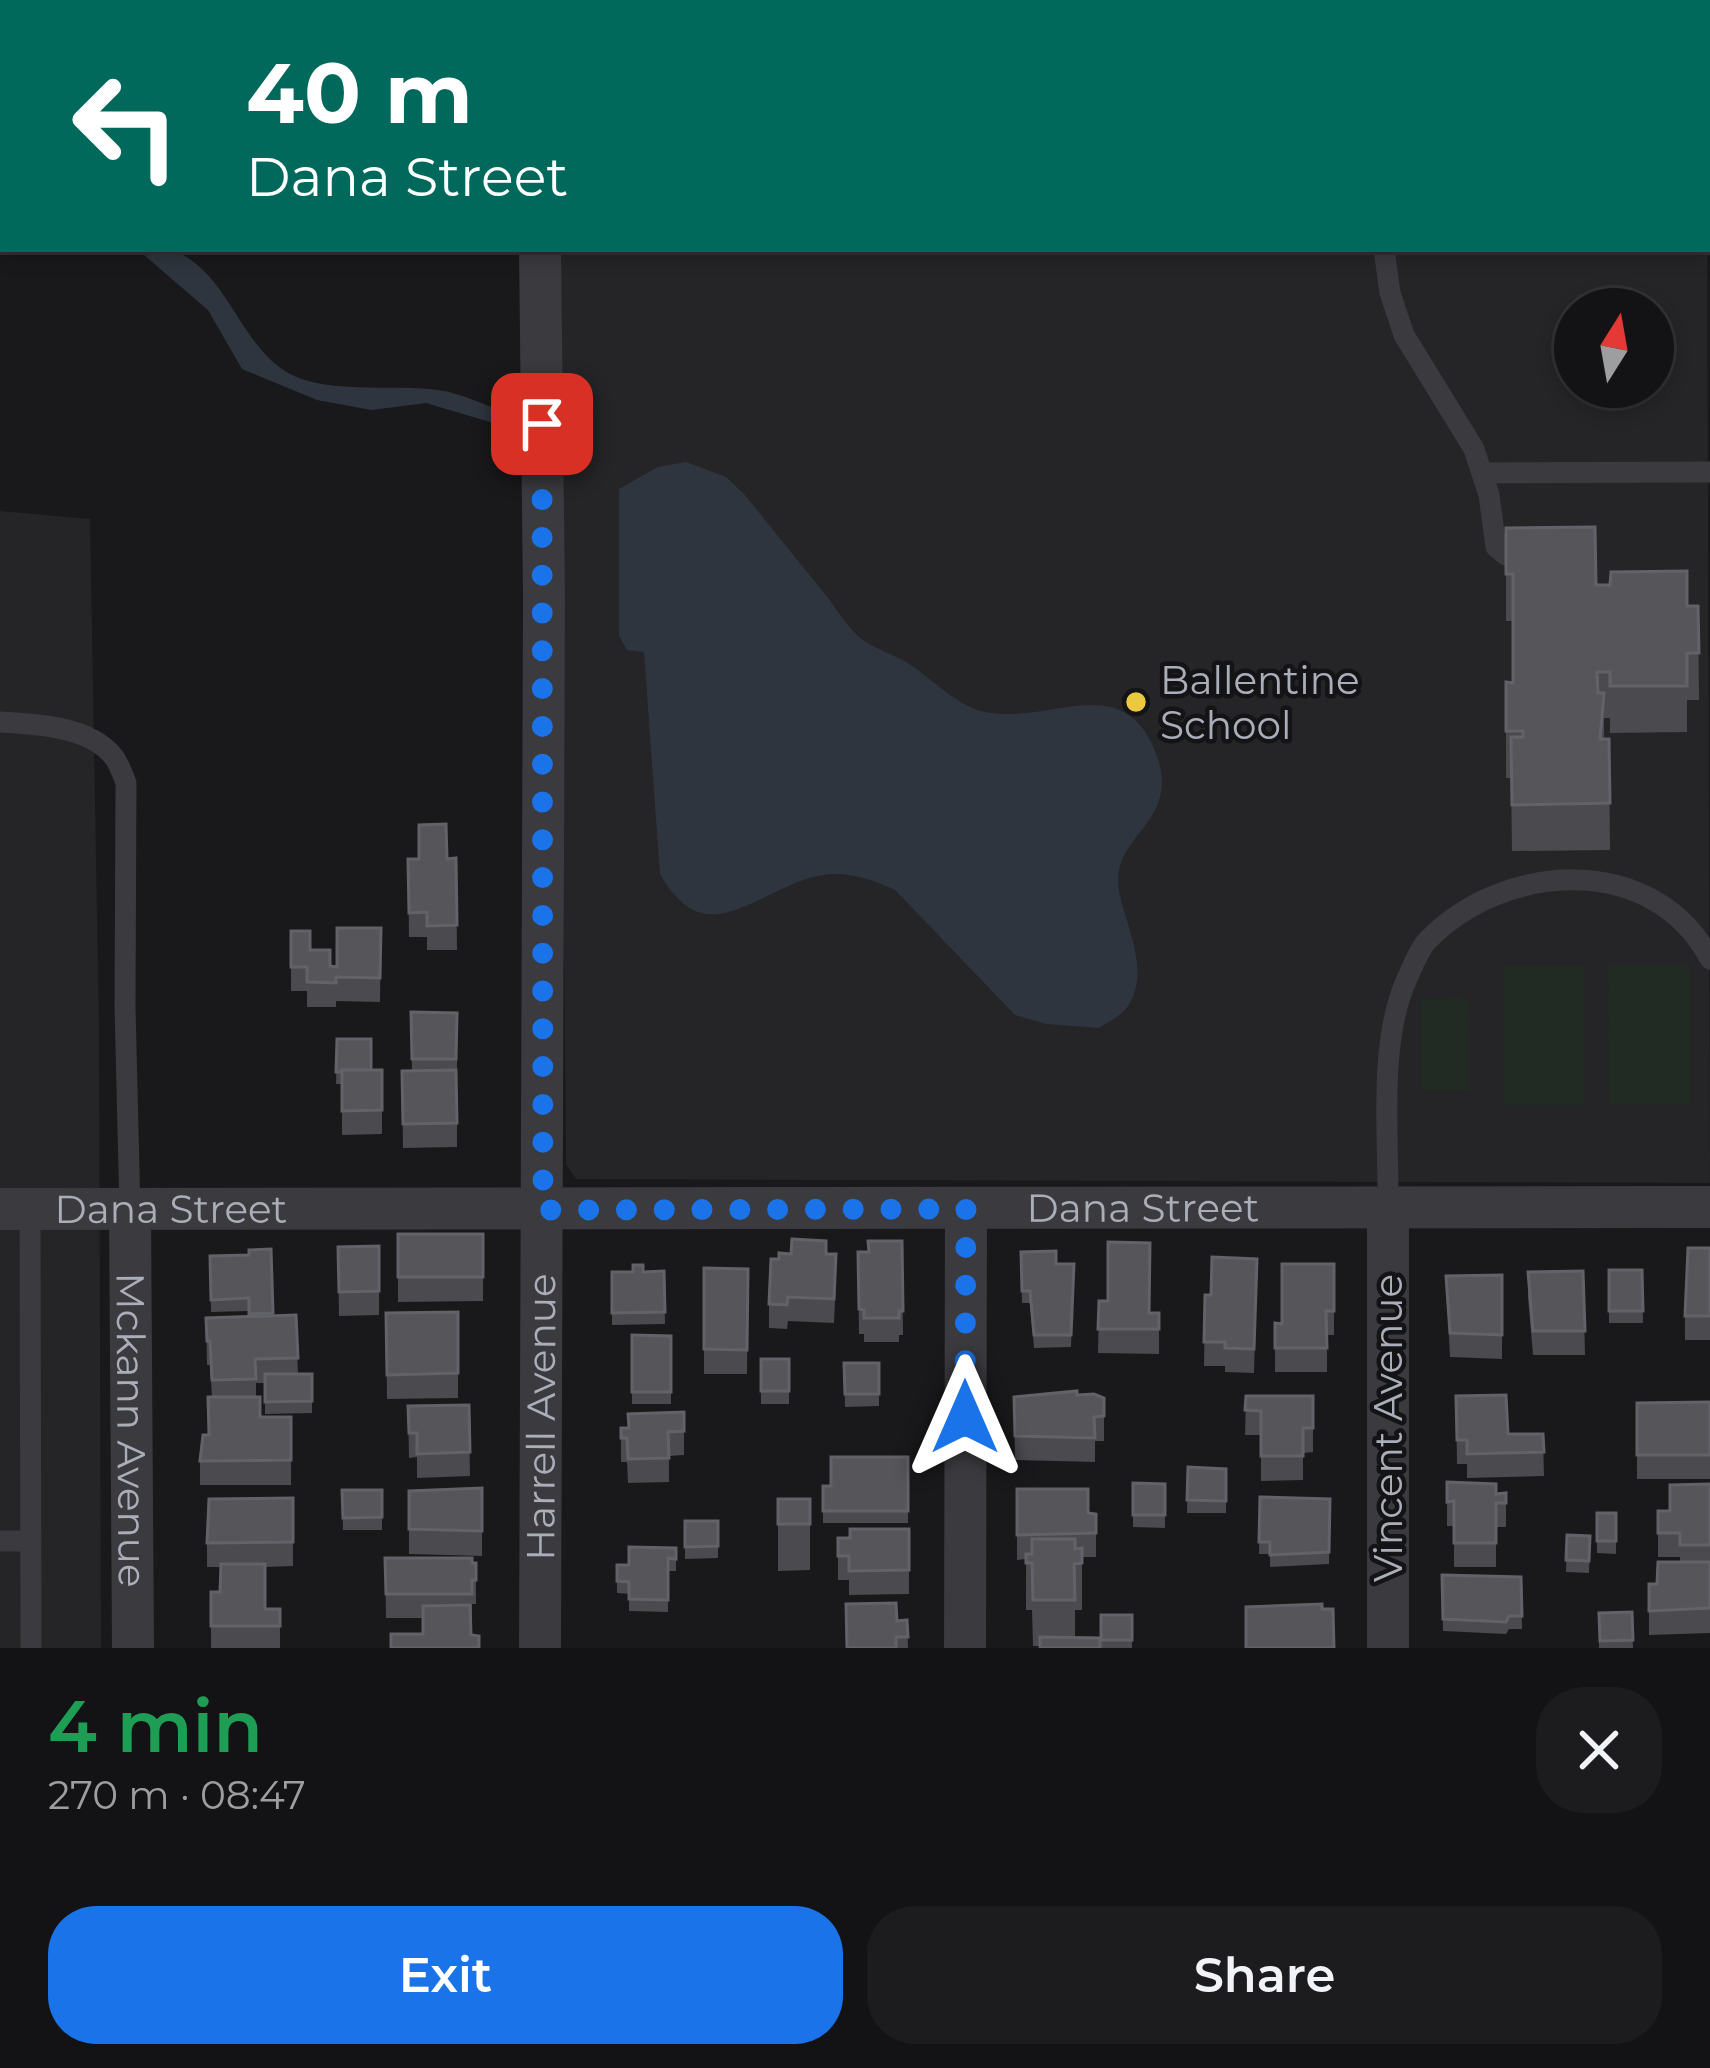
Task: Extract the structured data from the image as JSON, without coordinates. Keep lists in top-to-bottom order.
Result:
{
  "streets": {
    "street": [
      "Dana Street",
      "Harrell Avenue",
      "Vincent Avenue",
      "Mckann Avenue"
    ]
  },
  "crossings": [
    ["Dana Street", "Harrell Avenue"],
    ["Dana Street", "Vincent Avenue"],
    ["Dana Street", "Mckann Avenue"]
  ],
  "places": ["Ballentine School"],
  "north": "top",
  "page": {
    "turn": ["40 m", "Dana Street"],
    "heading": ["4 min", "270 m · 08:47"],
    "buttons": ["Exit", "Share"]
  }
}
